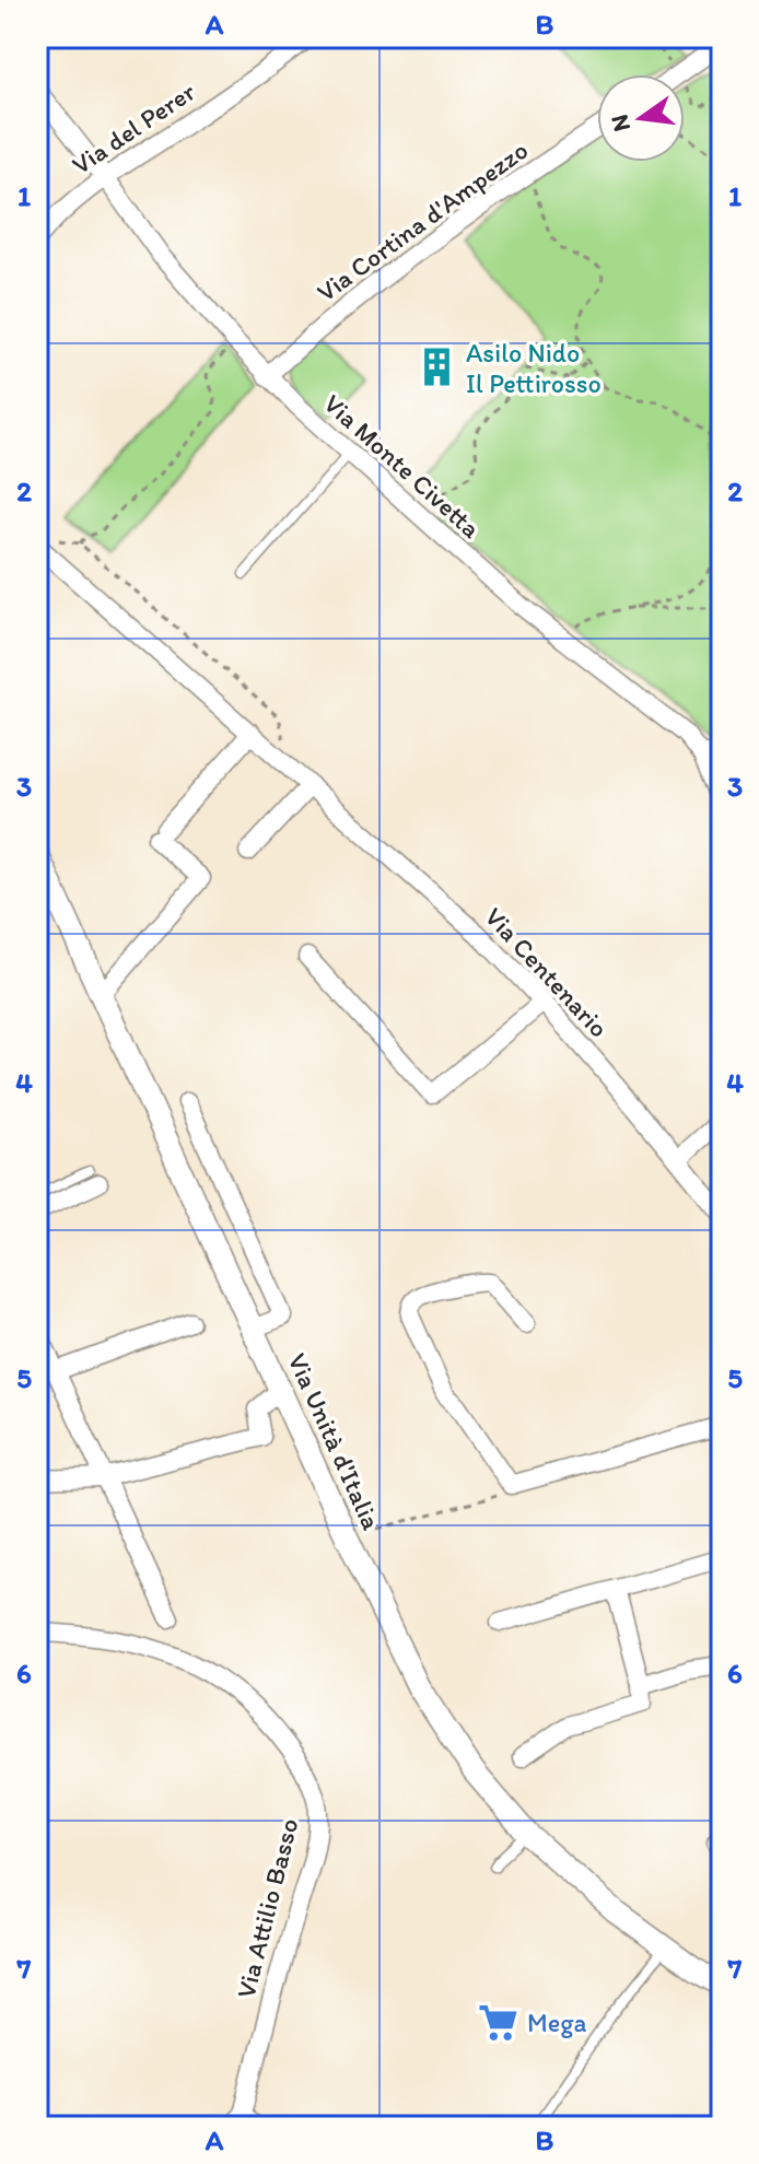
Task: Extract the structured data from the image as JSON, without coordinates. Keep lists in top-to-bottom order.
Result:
{
  "streets": {
    "street": [
      "Via del Perer",
      "Via Cortina d'Ampezzo",
      "Via Monte Civetta",
      "Via Centenario",
      "Via Unità d'Italia",
      "Via Attilio Basso"
    ]
  },
  "crossings": [
    ["Via del Perer", "Via Monte Civetta"],
    ["Via Cortina d'Ampezzo", "Via Monte Civetta"]
  ],
  "places": {
    "building": ["Asilo Nido Il Pettirosso"],
    "supermarket": ["Mega"]
  },
  "north": "left",
  "grid": {
    "columns": ["A", "B"],
    "rows": [
      "1",
      "2",
      "3",
      "4",
      "5",
      "6",
      "7"
    ]
  }
}
